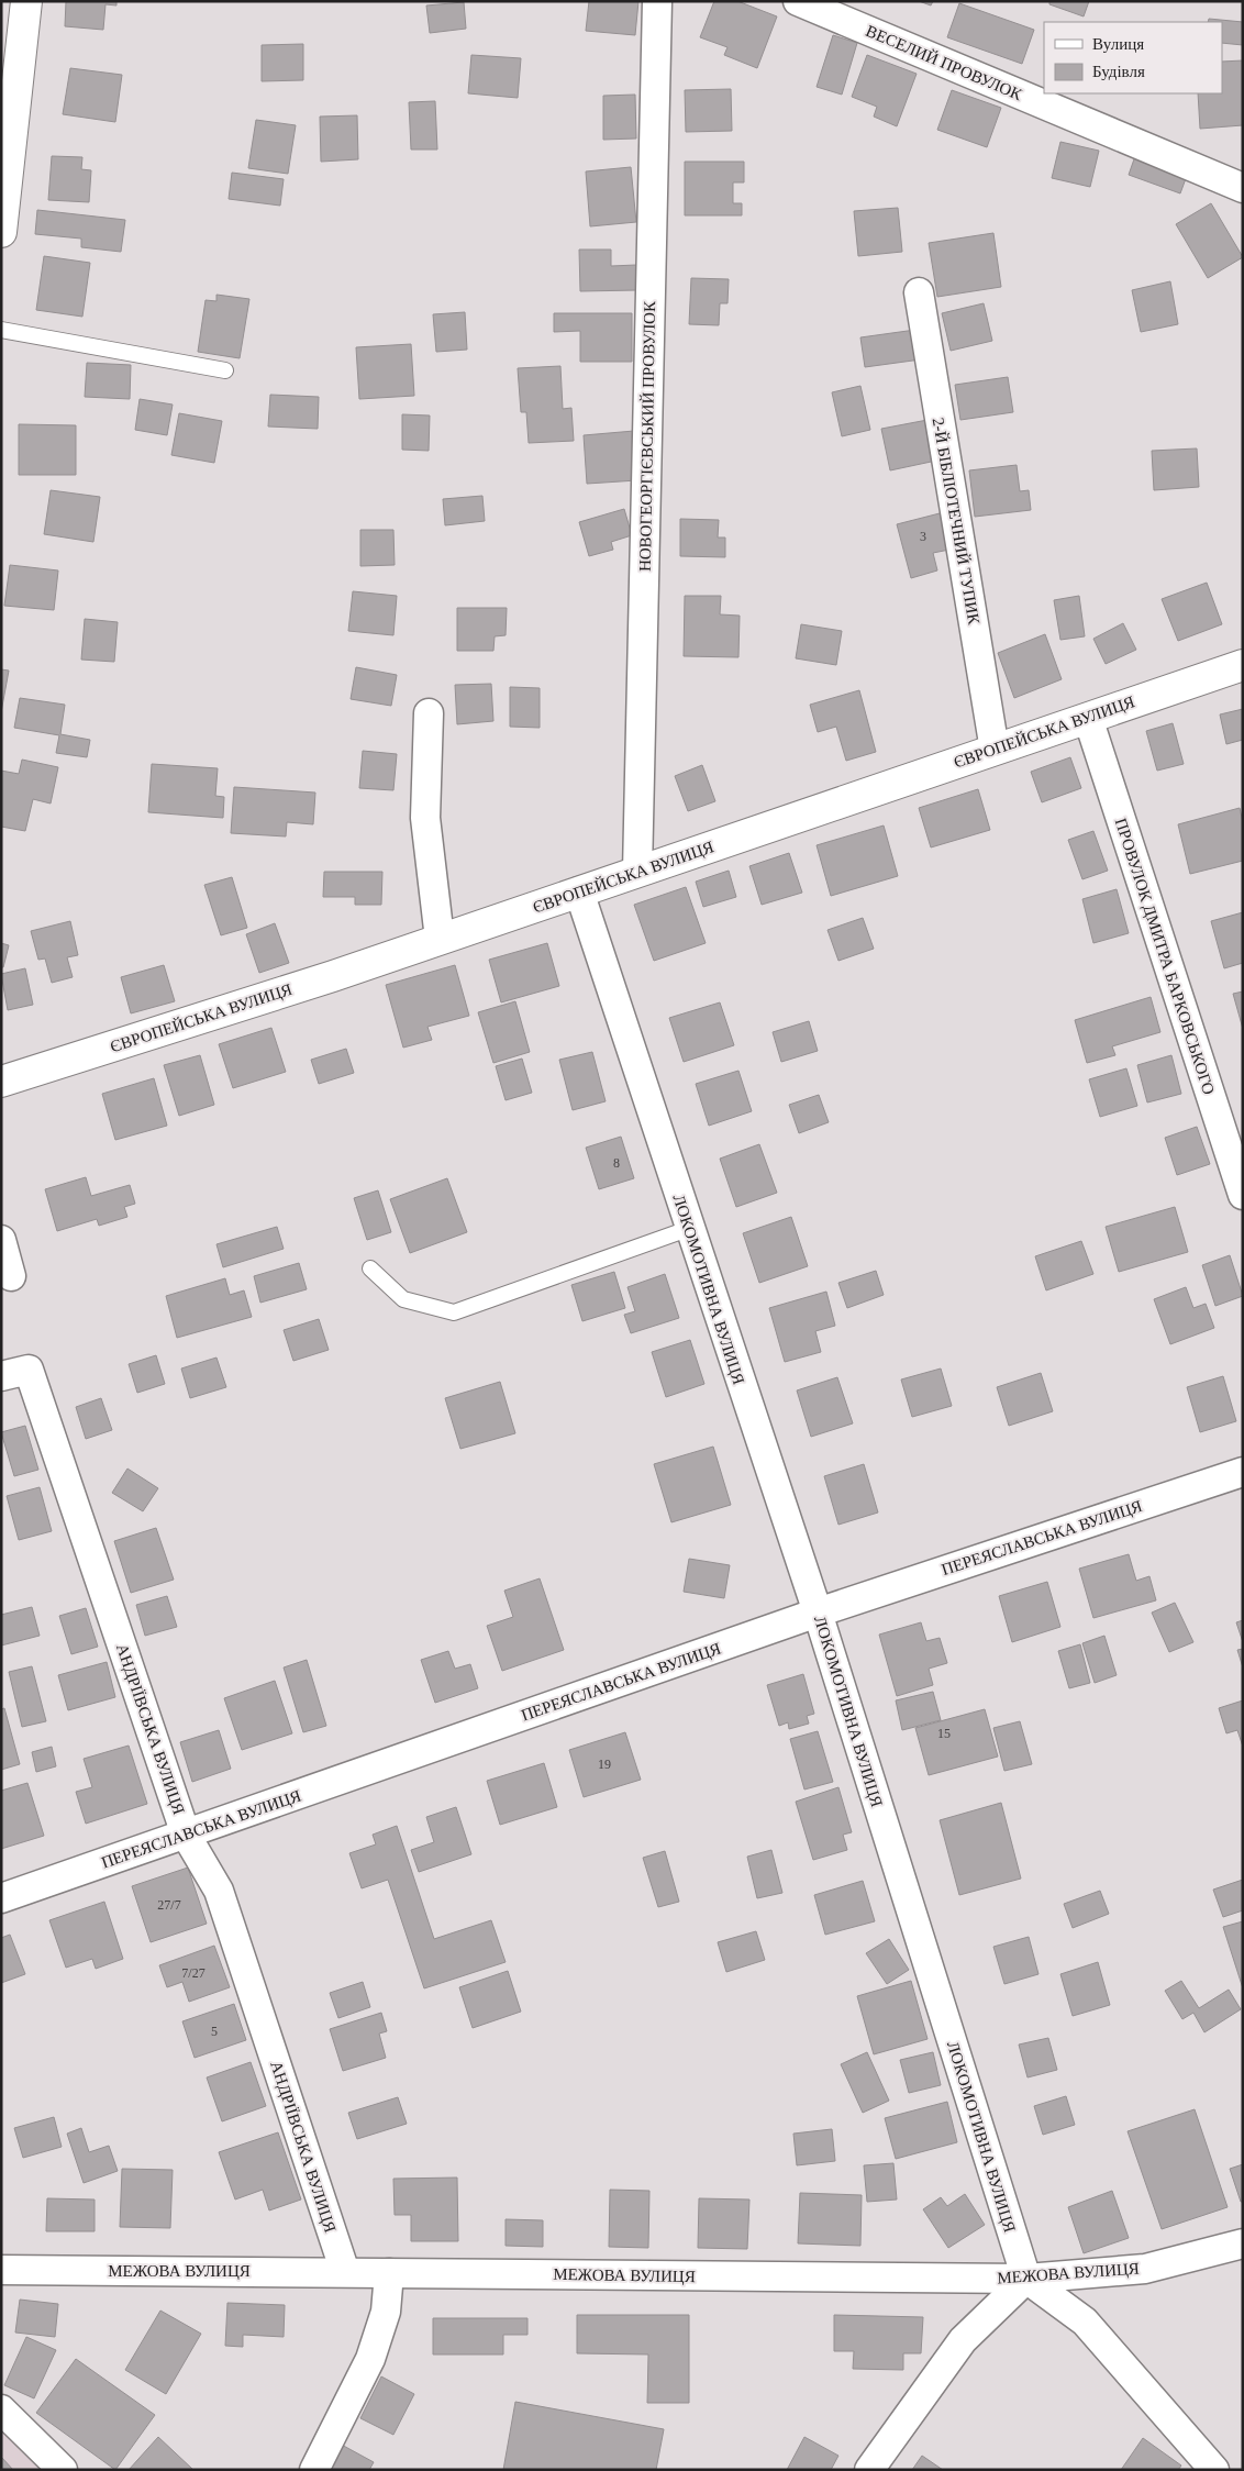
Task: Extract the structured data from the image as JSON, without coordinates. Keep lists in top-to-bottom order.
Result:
{
  "streets": {
    "street": [
      "ВЕСЕЛИЙ ПРОВУЛОК",
      "НОВОГЕОРГІЄВСЬКИЙ ПРОВУЛОК",
      "2-Й БІБЛІОТЕЧНИЙ ТУПИК",
      "ЄВРОПЕЙСЬКА ВУЛИЦЯ",
      "ПРОВУЛОК ДМИТРА БАРКОВСЬКОГО",
      "ЛОКОМОТИВНА ВУЛИЦЯ",
      "ПЕРЕЯСЛАВСЬКА ВУЛИЦЯ",
      "АНДРІЇВСЬКА ВУЛИЦЯ",
      "МЕЖОВА ВУЛИЦЯ"
    ]
  },
  "crossings": [
    ["НОВОГЕОРГІЄВСЬКИЙ ПРОВУЛОК", "ЄВРОПЕЙСЬКА ВУЛИЦЯ"],
    ["2-Й БІБЛІОТЕЧНИЙ ТУПИК", "ЄВРОПЕЙСЬКА ВУЛИЦЯ"],
    ["ЄВРОПЕЙСЬКА ВУЛИЦЯ", "ПРОВУЛОК ДМИТРА БАРКОВСЬКОГО"],
    ["ЄВРОПЕЙСЬКА ВУЛИЦЯ", "ЛОКОМОТИВНА ВУЛИЦЯ"],
    ["ЛОКОМОТИВНА ВУЛИЦЯ", "ПЕРЕЯСЛАВСЬКА ВУЛИЦЯ"],
    ["ЛОКОМОТИВНА ВУЛИЦЯ", "МЕЖОВА ВУЛИЦЯ"],
    ["ПЕРЕЯСЛАВСЬКА ВУЛИЦЯ", "АНДРІЇВСЬКА ВУЛИЦЯ"],
    ["АНДРІЇВСЬКА ВУЛИЦЯ", "МЕЖОВА ВУЛИЦЯ"]
  ],
  "house_numbers": [
    "3",
    "8",
    "15",
    "19",
    "27/7",
    "7/27",
    "5"
  ],
  "legend": ["Вулиця", "Будівля"]
}
